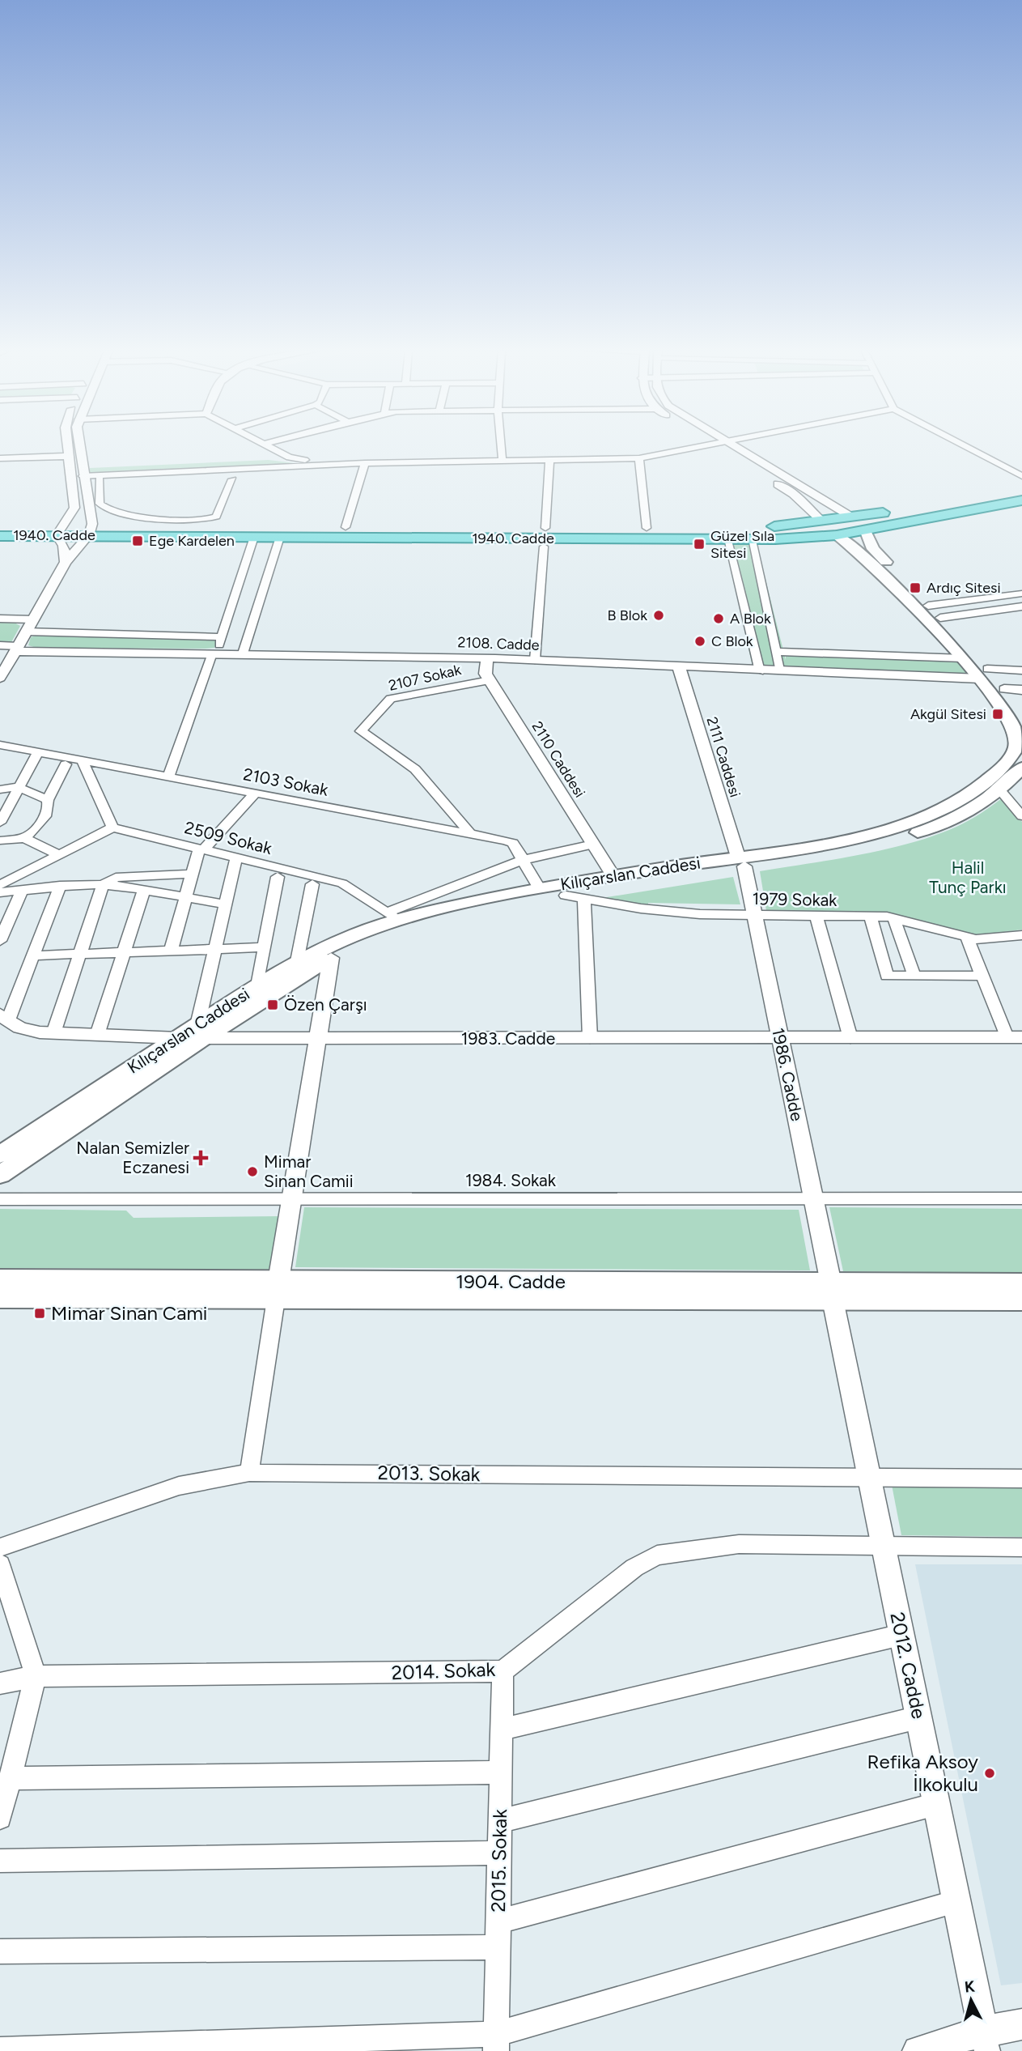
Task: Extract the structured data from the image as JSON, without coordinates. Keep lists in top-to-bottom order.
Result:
{
  "streets": {
    "main road": ["1940. Cadde", "Kılıçarslan Caddesi", "1904. Cadde"],
    "street": [
      "2108. Cadde",
      "2107 Sokak",
      "2111 Caddesi",
      "2110 Caddesi",
      "2103 Sokak",
      "2509 Sokak",
      "1979 Sokak",
      "1983. Cadde",
      "1986. Cadde",
      "1984. Sokak",
      "2013. Sokak",
      "2012. Cadde",
      "2014. Sokak",
      "2015. Sokak"
    ]
  },
  "crossings": [
    ["1940. Cadde", "Kılıçarslan Caddesi"],
    ["2108. Cadde", "2111 Caddesi"],
    ["2108. Cadde", "2110 Caddesi"],
    ["2108. Cadde", "Kılıçarslan Caddesi"],
    ["2107 Sokak", "2110 Caddesi"],
    ["2107 Sokak", "2103 Sokak"],
    ["2111 Caddesi", "Kılıçarslan Caddesi"],
    ["2111 Caddesi", "1986. Cadde"],
    ["2110 Caddesi", "Kılıçarslan Caddesi"],
    ["2103 Sokak", "Kılıçarslan Caddesi"],
    ["2509 Sokak", "Kılıçarslan Caddesi"],
    ["Kılıçarslan Caddesi", "1979 Sokak"],
    ["Kılıçarslan Caddesi", "1983. Cadde"],
    ["Kılıçarslan Caddesi", "1986. Cadde"],
    ["1979 Sokak", "1986. Cadde"],
    ["1983. Cadde", "1986. Cadde"],
    ["1986. Cadde", "1984. Sokak"],
    ["1986. Cadde", "1904. Cadde"],
    ["1986. Cadde", "2012. Cadde"],
    ["1904. Cadde", "2012. Cadde"],
    ["2013. Sokak", "2012. Cadde"],
    ["2012. Cadde", "2014. Sokak"],
    ["2014. Sokak", "2015. Sokak"]
  ],
  "parks": ["Halil Tunç Parkı"],
  "places": {
    "transit": [
      "Ege Kardelen",
      "Güzel Sıla Sitesi",
      "Ardıç Sitesi",
      "Akgül Sitesi",
      "Özen Çarşı",
      "Mimar Sinan Cami"
    ],
    "other": [
      "B Blok",
      "A Blok",
      "C Blok",
      "Mimar Sinan Camii",
      "Refika Aksoy İlkokulu"
    ],
    "health": ["Nalan Semizler Eczanesi"]
  },
  "north": "top"
}
